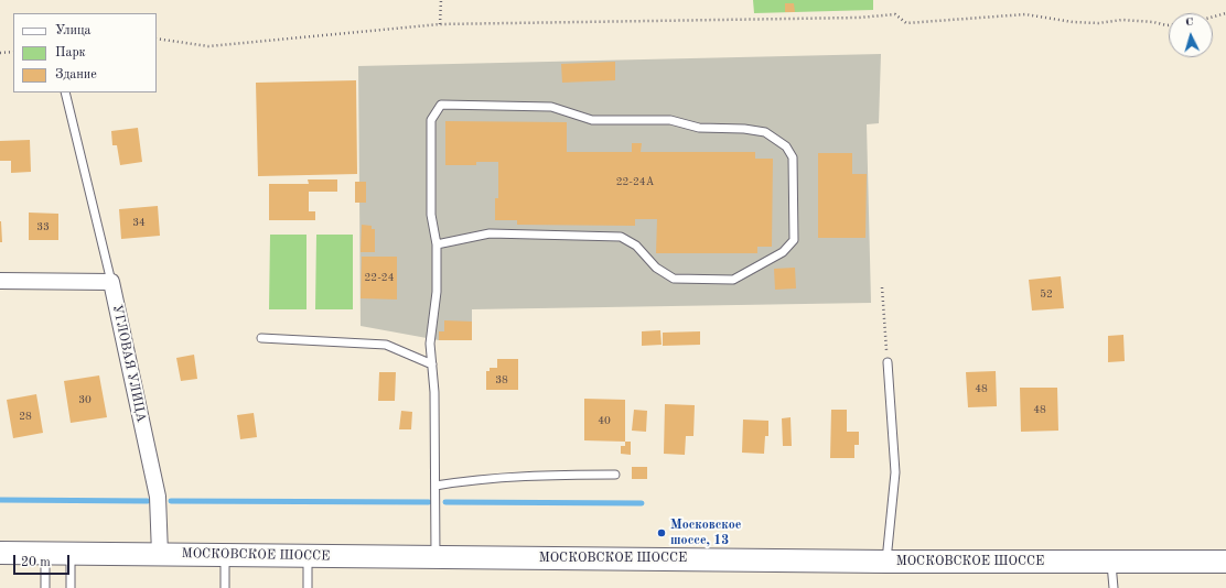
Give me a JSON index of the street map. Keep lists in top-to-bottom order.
{
  "streets": {
    "main road": ["МОСКОВСКОЕ ШОССЕ"],
    "street": ["УГЛОВАЯ УЛИЦА"]
  },
  "crossings": [
    ["УГЛОВАЯ УЛИЦА", "МОСКОВСКОЕ ШОССЕ"]
  ],
  "places": ["Московское шоссе, 13"],
  "house_numbers": [
    "22-24А",
    "34",
    "33",
    "22-24",
    "52",
    "38",
    "48",
    "30",
    "48",
    "28",
    "40"
  ],
  "legend": ["Улица", "Парк", "Здание"],
  "scale_bar": "20 m",
  "north": "top"
}
